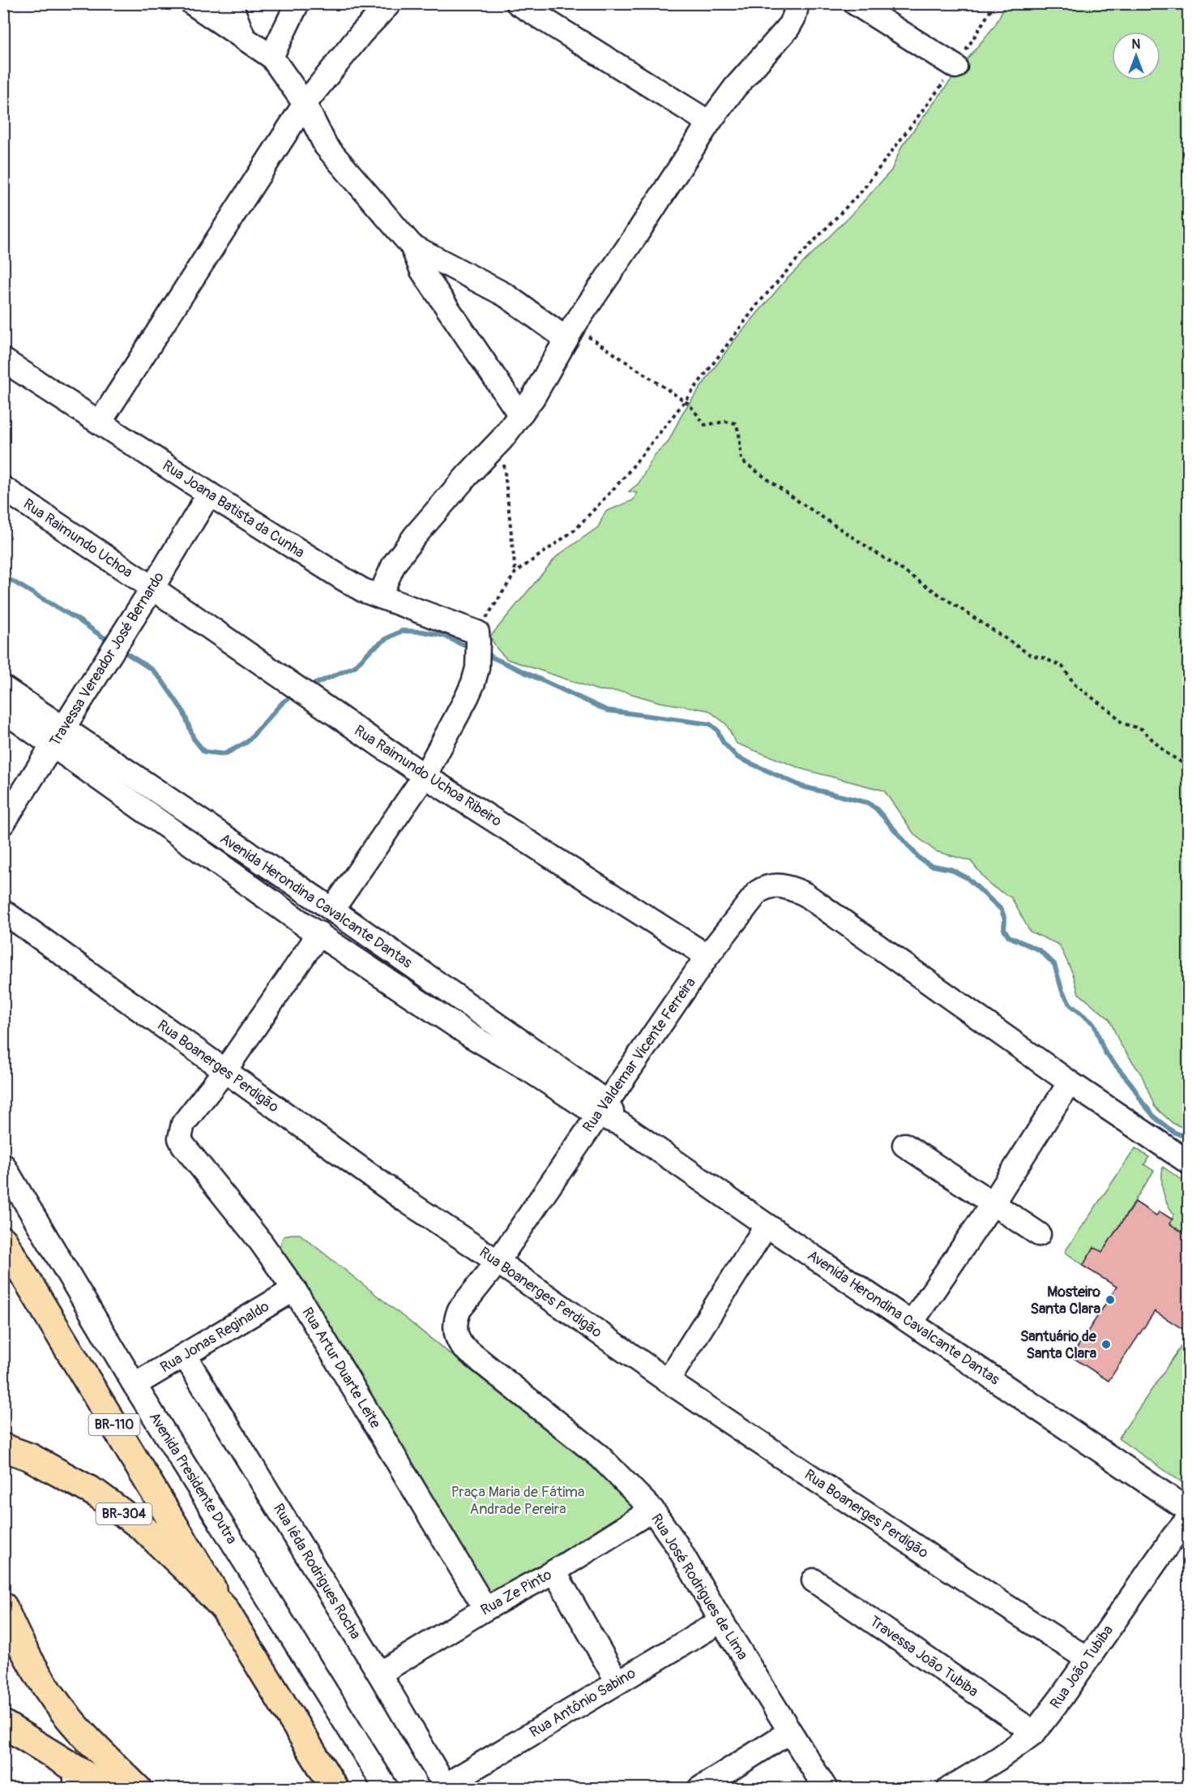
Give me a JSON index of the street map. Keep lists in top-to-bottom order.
{
  "streets": {
    "main road": ["BR-110", "BR-304"],
    "street": [
      "Rua Joana Batista da Cunha",
      "Rua Raimundo Uchoa",
      "Travessa Vereador José Bernardo",
      "Rua Raimundo Uchoa Ribeiro",
      "Avenida Herondina Cavalcante Dantas",
      "Rua Valdemar Vicente Ferreira",
      "Rua Boanerges Perdigão",
      "Rua Jonas Reginaldo",
      "Rua Artur Duarte Leite",
      "Avenida Presidente Dutra",
      "Rua Iêda Rodrigues Rocha",
      "Rua José Rodrigues de Lima",
      "Rua Ze Pinto",
      "Travessa João Tubiba",
      "Rua João Tubiba",
      "Rua Antônio Sabino"
    ]
  },
  "crossings": [
    ["Rua Joana Batista da Cunha", "Travessa Vereador José Bernardo"],
    ["Rua Raimundo Uchoa", "Travessa Vereador José Bernardo"],
    ["Rua Raimundo Uchoa", "Rua Raimundo Uchoa Ribeiro"],
    ["Travessa Vereador José Bernardo", "Rua Raimundo Uchoa Ribeiro"],
    ["Travessa Vereador José Bernardo", "Avenida Herondina Cavalcante Dantas"],
    ["Rua Raimundo Uchoa Ribeiro", "Rua Valdemar Vicente Ferreira"],
    ["Avenida Herondina Cavalcante Dantas", "Rua Valdemar Vicente Ferreira"],
    ["Rua Valdemar Vicente Ferreira", "Rua Boanerges Perdigão"],
    ["Rua Valdemar Vicente Ferreira", "Rua José Rodrigues de Lima"],
    ["Rua Boanerges Perdigão", "Rua Artur Duarte Leite"],
    ["Rua Boanerges Perdigão", "Rua José Rodrigues de Lima"],
    ["Rua Boanerges Perdigão", "Rua João Tubiba"],
    ["Rua Jonas Reginaldo", "Rua Artur Duarte Leite"],
    ["Rua Jonas Reginaldo", "Avenida Presidente Dutra"],
    ["Rua Jonas Reginaldo", "Rua Iêda Rodrigues Rocha"],
    ["Rua Artur Duarte Leite", "Rua Ze Pinto"],
    ["BR-110", "BR-304"],
    ["Rua Iêda Rodrigues Rocha", "Rua Ze Pinto"],
    ["Rua Iêda Rodrigues Rocha", "Rua Antônio Sabino"],
    ["Rua José Rodrigues de Lima", "Rua Ze Pinto"],
    ["Rua José Rodrigues de Lima", "Rua Antônio Sabino"],
    ["Travessa João Tubiba", "Rua João Tubiba"]
  ],
  "parks": ["Praça Maria de Fátima Andrade Pereira"],
  "places": ["Mosteiro Santa Clara", "Santuário de Santa Clara"],
  "north": "top"
}
